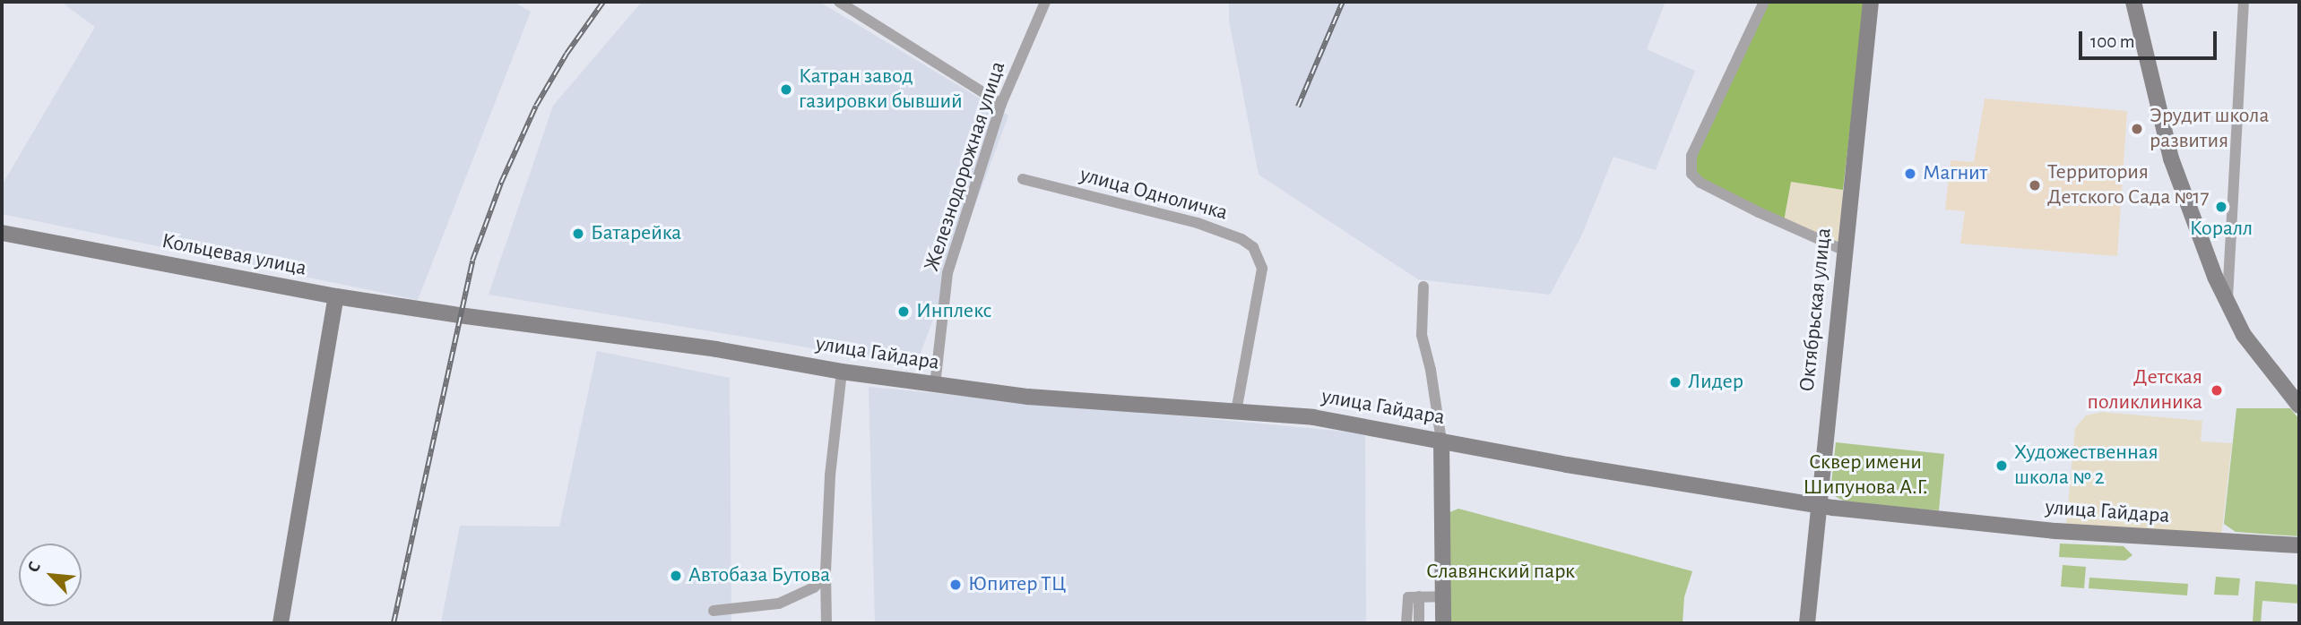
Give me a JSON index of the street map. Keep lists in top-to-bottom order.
{
  "streets": {
    "main road": ["Кольцевая улица", "Октябрьская улица", "улица Гайдара"],
    "street": ["Железнодорожная улица", "улица Одноличка"]
  },
  "crossings": [
    ["Железнодорожная улица", "улица Гайдара"],
    ["улица Одноличка", "улица Гайдара"],
    ["Кольцевая улица", "улица Гайдара"],
    ["Октябрьская улица", "улица Гайдара"]
  ],
  "parks": ["Сквер имени Шипунова А.Г.", "Славянский парк"],
  "places": [
    "Катран завод газировки бывший",
    "Эрудит школа развития",
    "Магнит",
    "Территория Детского Сада №17",
    "Коралл",
    "Батарейка",
    "Инплекс",
    "Лидер",
    "Детская поликлиника",
    "Художественная школа № 2",
    "Автобаза Бутова",
    "Юпитер ТЦ"
  ],
  "scale_bar": "100 m",
  "north": "top left"
}
